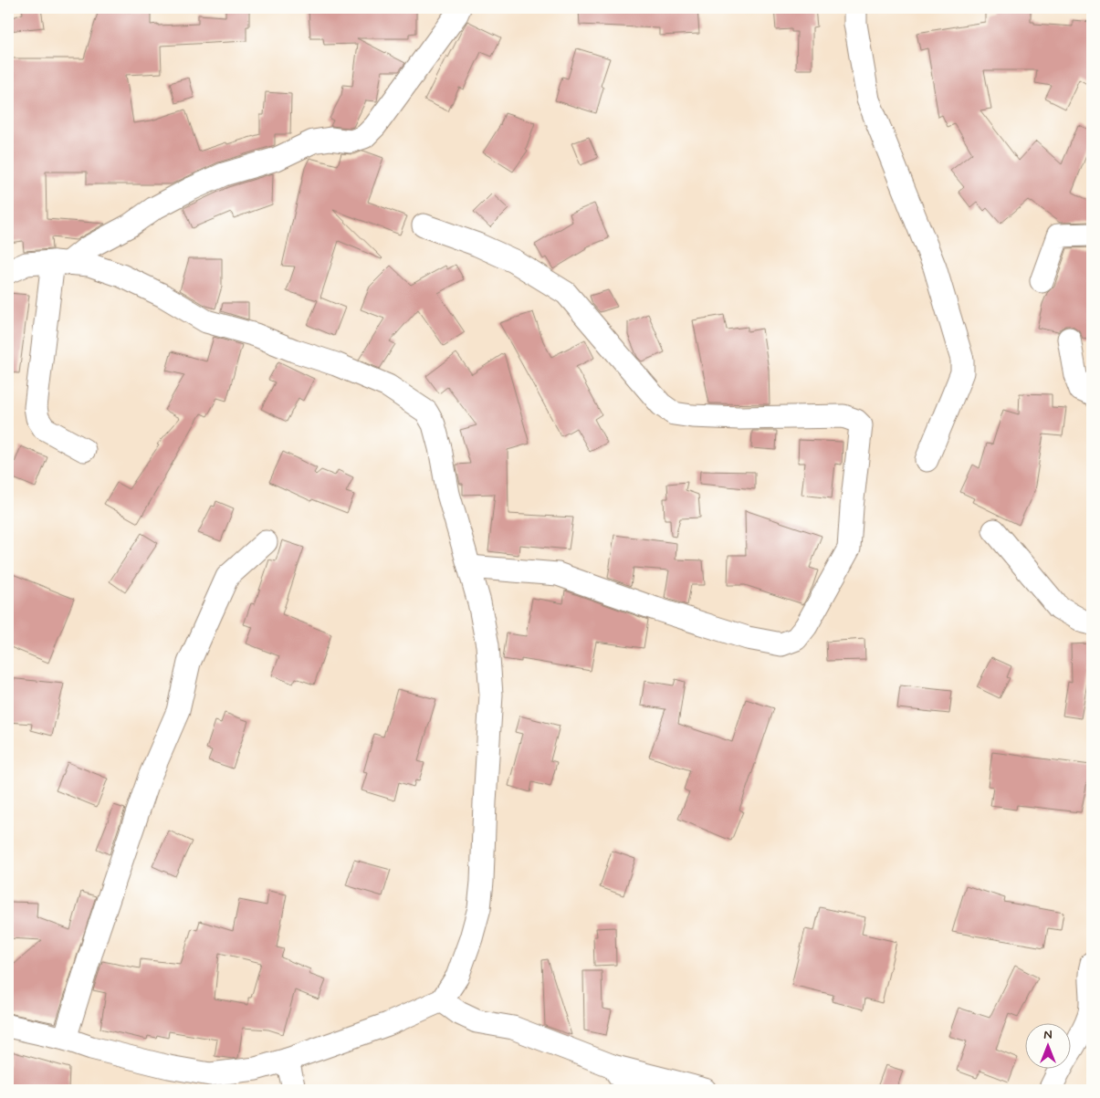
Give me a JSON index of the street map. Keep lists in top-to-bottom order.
{
  "north": "top"
}
